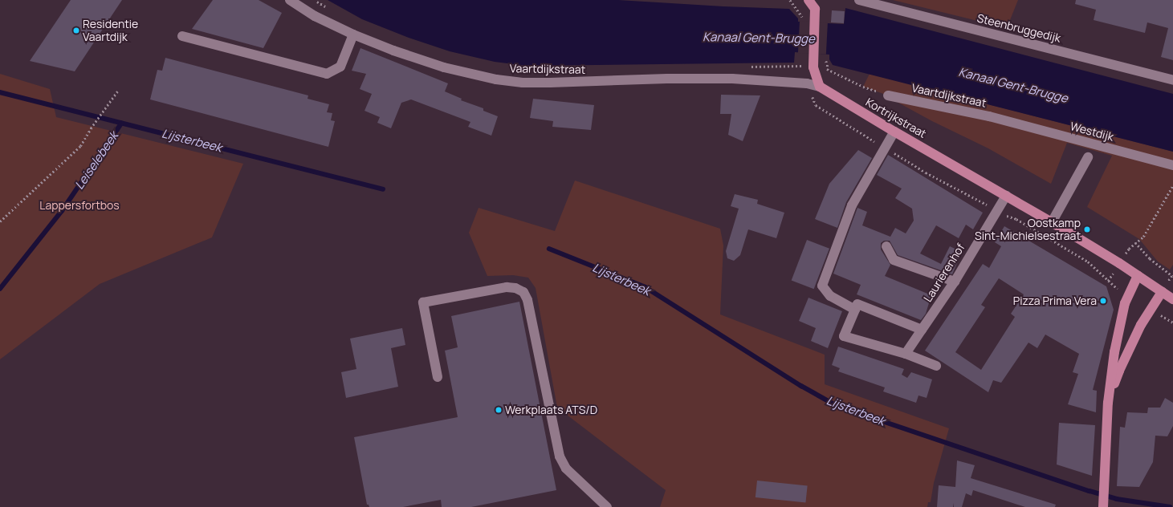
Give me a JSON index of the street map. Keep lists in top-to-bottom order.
{
  "streets": {
    "main road": ["Kortrijkstraat"],
    "street": [
      "Steenbruggedijk",
      "Vaartdijkstraat",
      "Westdijk",
      "Laurierenhof"
    ]
  },
  "crossings": [
    ["Vaartdijkstraat", "Kortrijkstraat"],
    ["Vaartdijkstraat", "Westdijk"],
    ["Kortrijkstraat", "Laurierenhof"]
  ],
  "water": ["Kanaal Gent-Brugge", "Lijsterbeek", "Leiselebeek"],
  "parks": ["Lappersfortbos"],
  "places": [
    "Residentie Vaartdijk",
    "Oostkamp Sint-Michielsestraat",
    "Pizza Prima Vera",
    "Werkplaats ATS/D"
  ]
}
